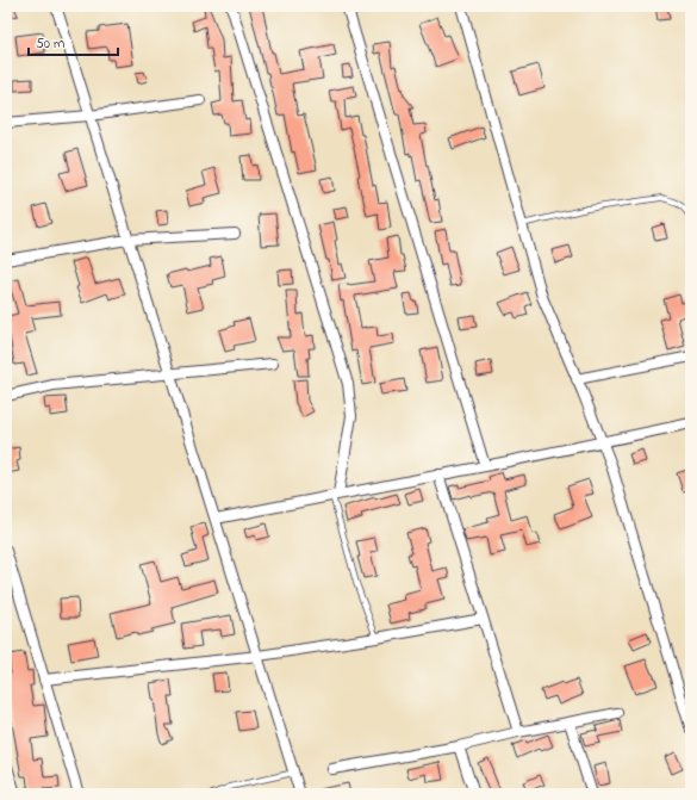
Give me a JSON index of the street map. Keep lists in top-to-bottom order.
{
  "scale_bar": "50 m"
}
